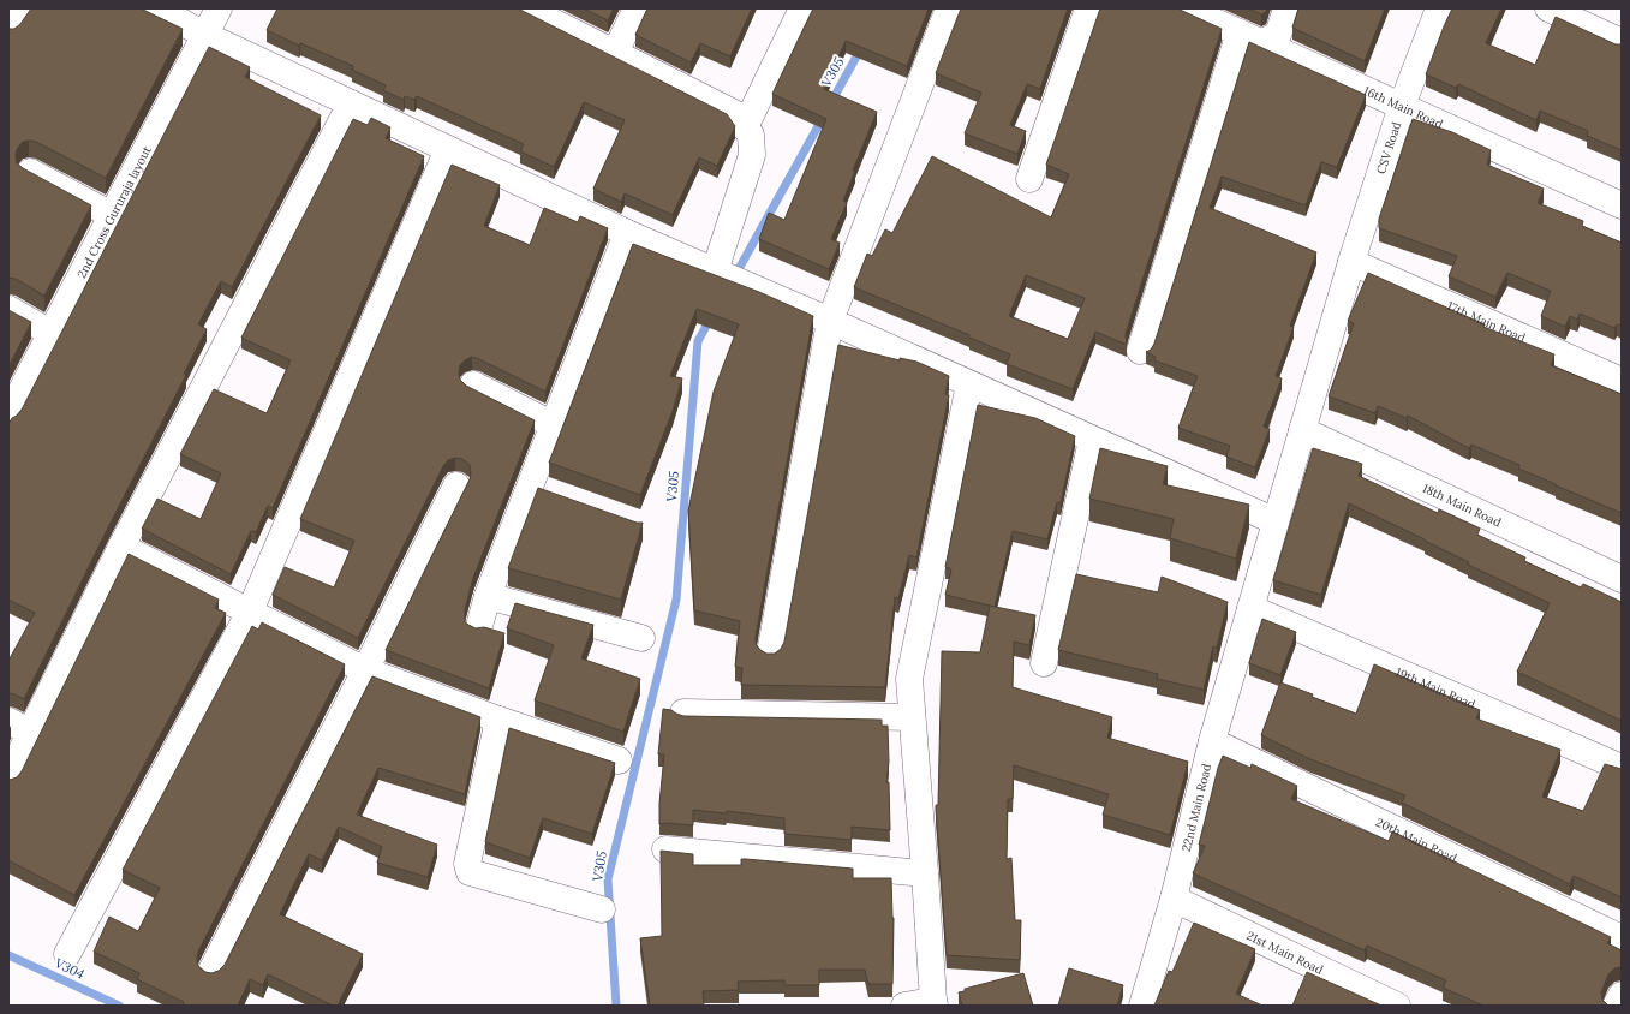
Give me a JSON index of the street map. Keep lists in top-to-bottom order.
{
  "streets": {
    "street": [
      "16th Main Road",
      "CSV Road",
      "2nd Cross Gururaja layout",
      "17th Main Road",
      "18th Main Road",
      "19th Main Road",
      "22nd Main Road",
      "20th Main Road",
      "21st Main Road"
    ]
  },
  "crossings": [
    ["16th Main Road", "CSV Road"],
    ["CSV Road", "17th Main Road"],
    ["CSV Road", "18th Main Road"],
    ["CSV Road", "22nd Main Road"],
    ["18th Main Road", "22nd Main Road"],
    ["19th Main Road", "22nd Main Road"],
    ["22nd Main Road", "20th Main Road"],
    ["22nd Main Road", "21st Main Road"]
  ],
  "water": ["V305", "V304"]
}
